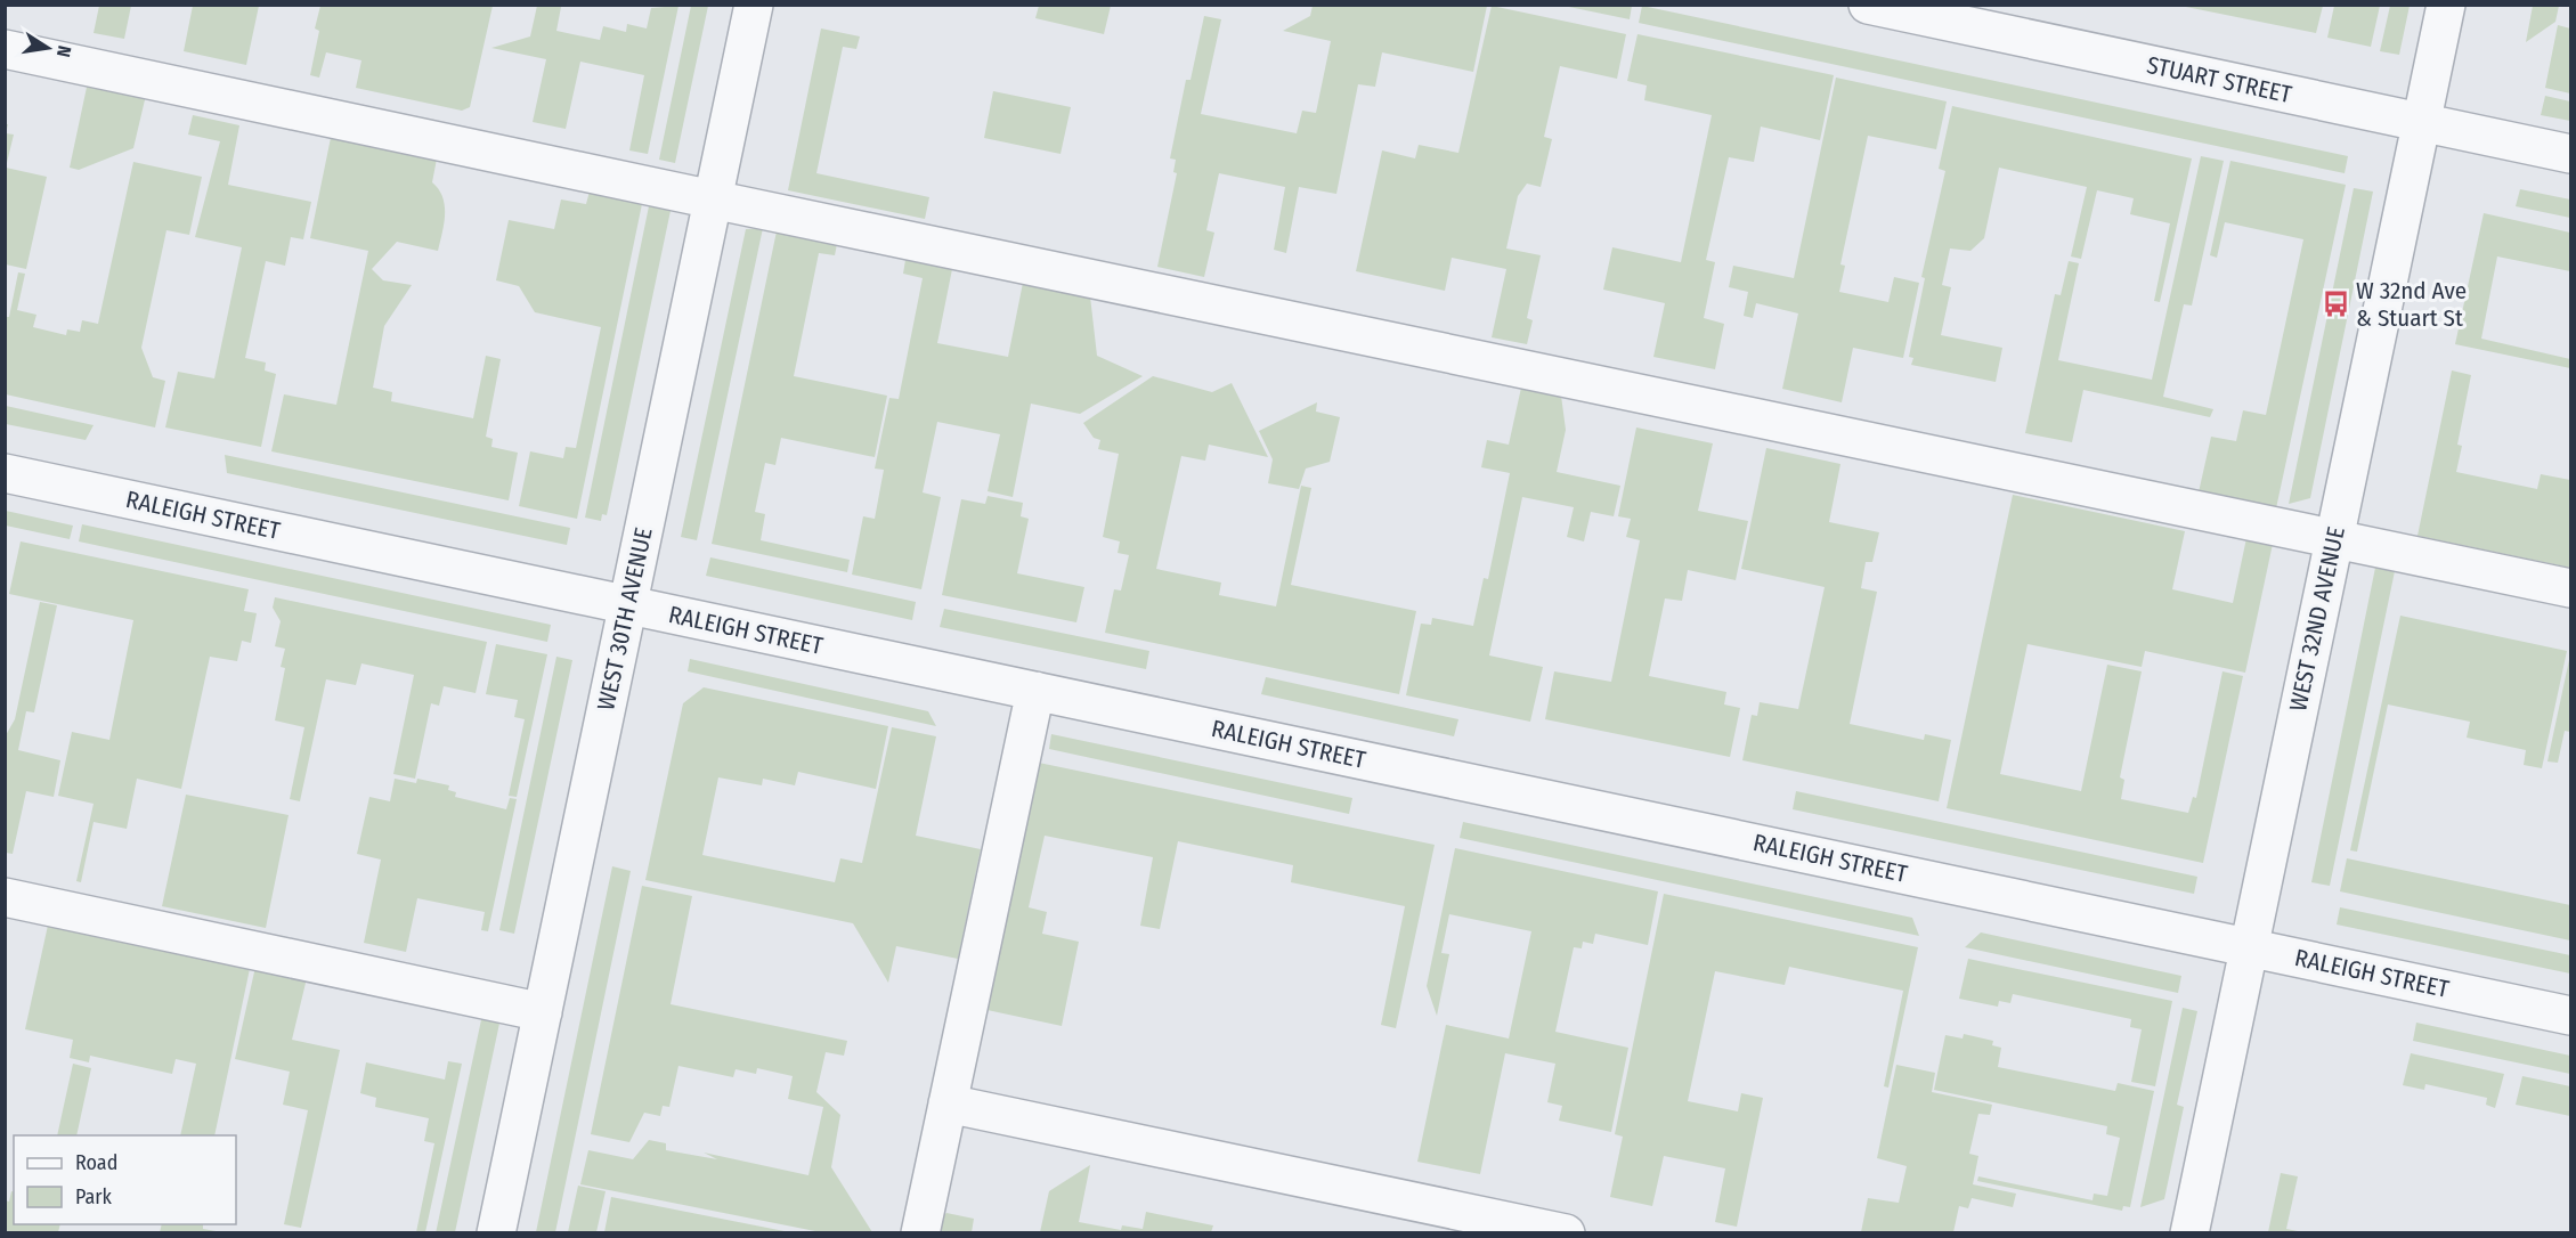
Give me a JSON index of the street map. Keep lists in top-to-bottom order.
{
  "streets": {
    "street": [
      "STUART STREET",
      "RALEIGH STREET",
      "WEST 30TH AVENUE",
      "WEST 32ND AVENUE"
    ]
  },
  "crossings": [
    ["STUART STREET", "WEST 32ND AVENUE"],
    ["RALEIGH STREET", "WEST 30TH AVENUE"],
    ["RALEIGH STREET", "WEST 32ND AVENUE"]
  ],
  "places": {
    "bus stop": ["W 32nd Ave & Stuart St"]
  },
  "legend": ["Road", "Park"],
  "north": "right"
}
